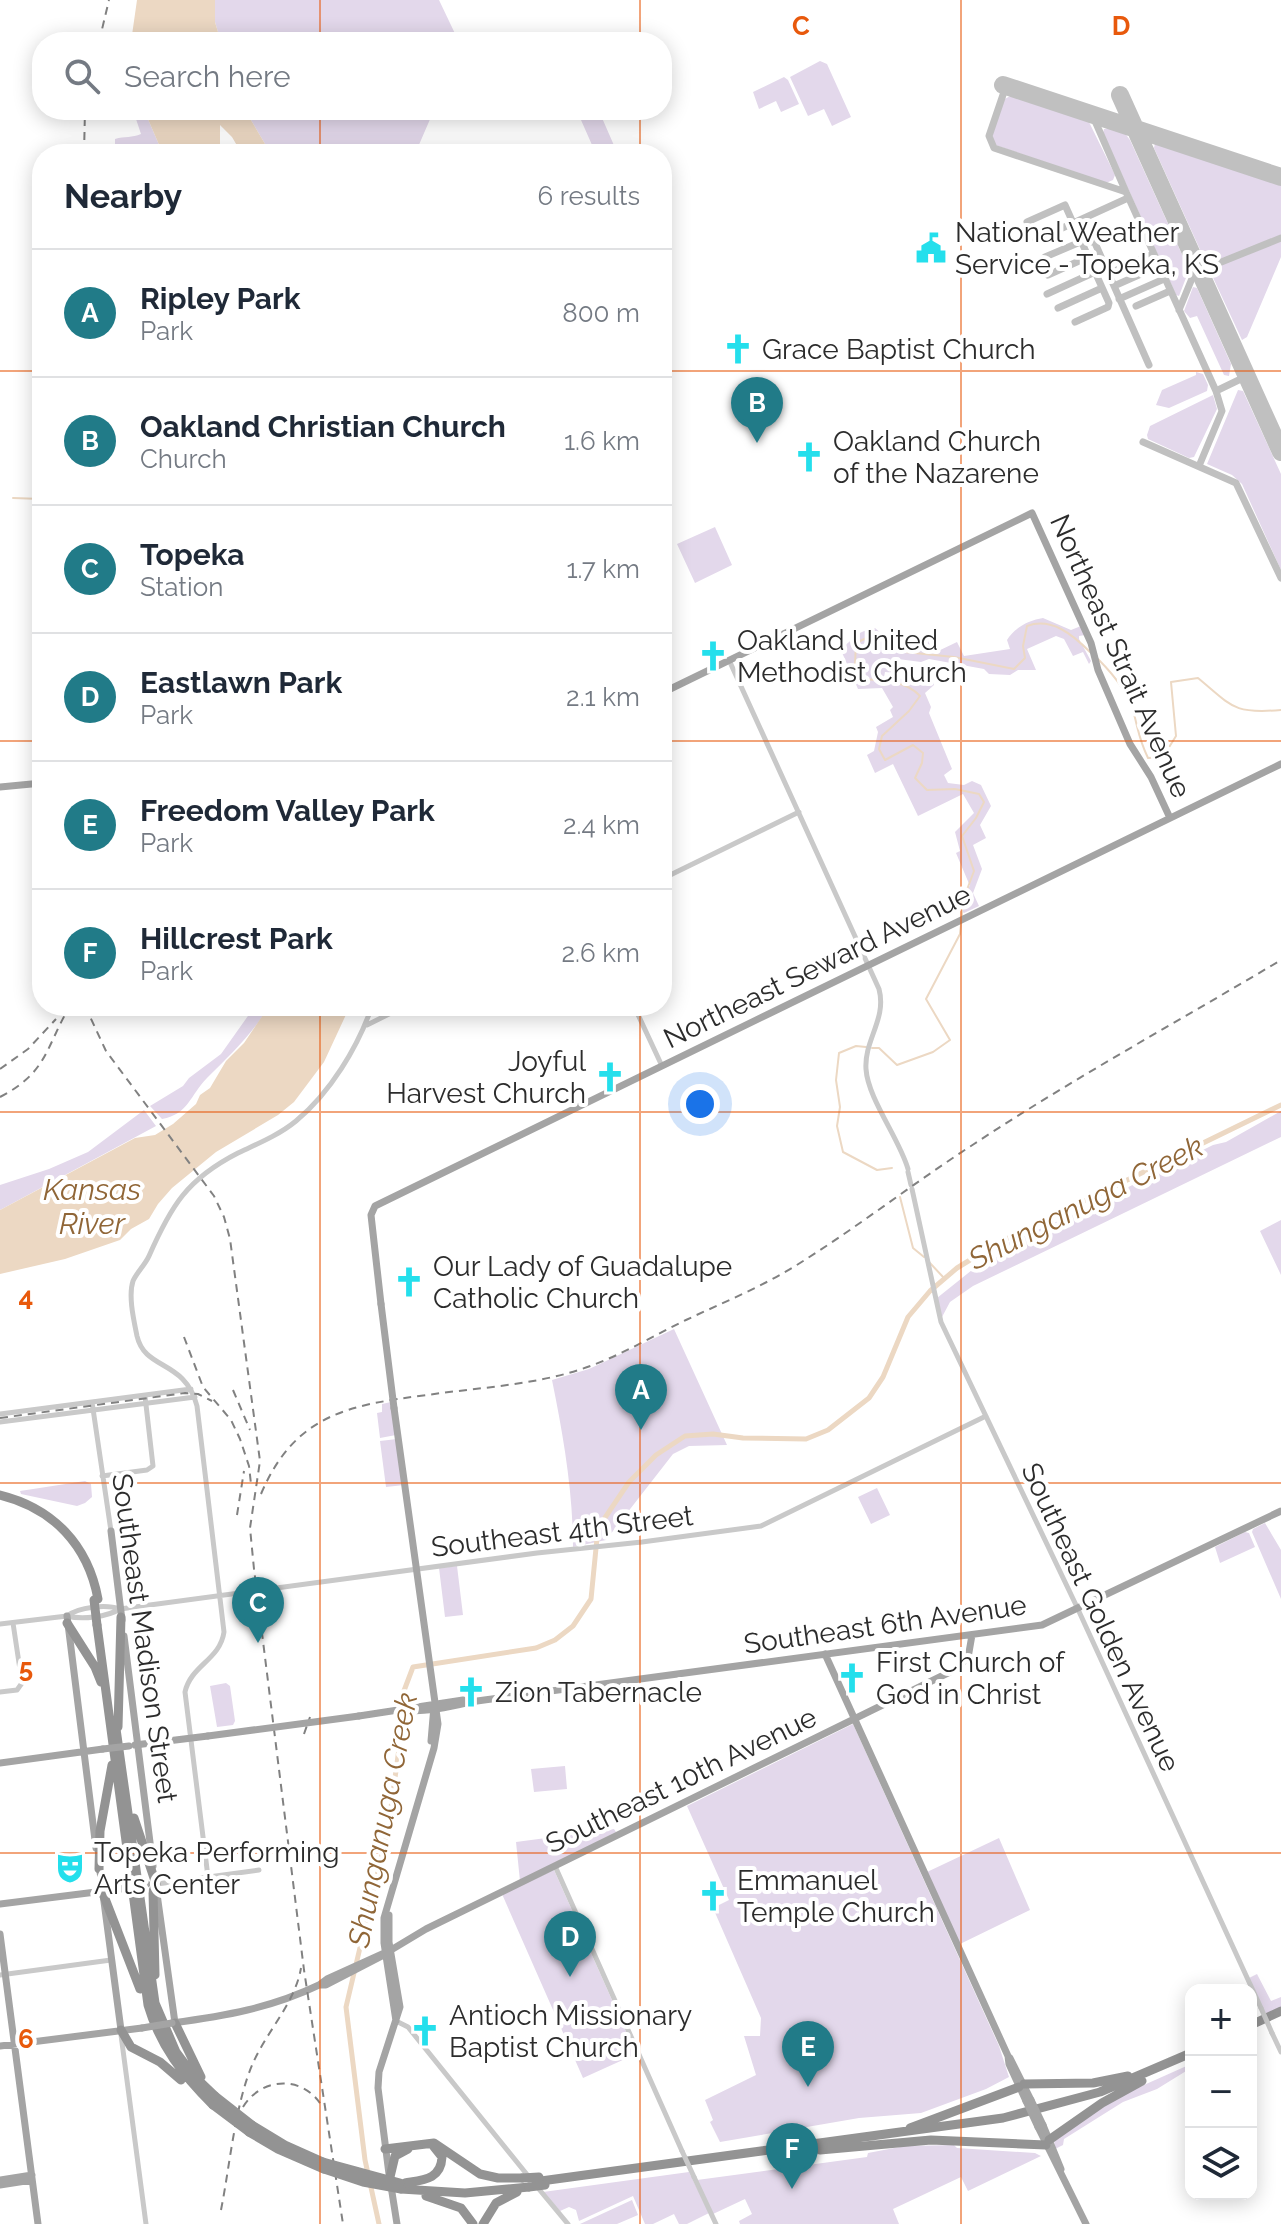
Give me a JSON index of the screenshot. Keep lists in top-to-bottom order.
{
  "streets": {
    "main road": [
      "Northeast Strait Avenue",
      "Northeast Seward Avenue",
      "Southeast 6th Avenue",
      "Southeast Madison Street",
      "Southeast 10th Avenue"
    ],
    "street": ["Southeast 4th Street", "Southeast Golden Avenue"]
  },
  "crossings": [
    ["Northeast Strait Avenue", "Northeast Seward Avenue"],
    ["Northeast Seward Avenue", "Southeast 4th Street"],
    ["Northeast Seward Avenue", "Southeast Golden Avenue"],
    ["Southeast 4th Street", "Southeast Golden Avenue"],
    ["Southeast 4th Street", "Southeast Madison Street"],
    ["Southeast Golden Avenue", "Southeast 6th Avenue"],
    ["Southeast 6th Avenue", "Southeast Madison Street"],
    ["Southeast 6th Avenue", "Southeast 10th Avenue"],
    ["Southeast Madison Street", "Southeast 10th Avenue"]
  ],
  "water": ["Kansas River", "Shunganuga Creek"],
  "places": {
    "public building": ["National Weather Service - Topeka, KS"],
    "church": [
      "Grace Baptist Church",
      "Oakland Church of the Nazarene",
      "Oakland United Methodist Church",
      "Joyful Harvest Church",
      "Our Lady of Guadalupe Catholic Church",
      "First Church of God in Christ",
      "Zion Tabernacle",
      "Emmanuel Temple Church",
      "Antioch Missionary Baptist Church"
    ],
    "theatre": ["Topeka Performing Arts Center"]
  },
  "page": {
    "search": "Search here",
    "heading": ["Nearby", "6 results"],
    "list": [
      {
        "mark": "A",
        "name": "Ripley Park",
        "note": "Park",
        "value": "800 m"
      },
      {
        "mark": "B",
        "name": "Oakland Christian Church",
        "note": "Church",
        "value": "1.6 km"
      },
      {
        "mark": "C",
        "name": "Topeka",
        "note": "Station",
        "value": "1.7 km"
      },
      {
        "mark": "D",
        "name": "Eastlawn Park",
        "note": "Park",
        "value": "2.1 km"
      },
      {
        "mark": "E",
        "name": "Freedom Valley Park",
        "note": "Park",
        "value": "2.4 km"
      },
      {
        "mark": "F",
        "name": "Hillcrest Park",
        "note": "Park",
        "value": "2.6 km"
      }
    ],
    "pins": [
      "B",
      "A",
      "C",
      "D",
      "E",
      "F"
    ],
    "map_buttons": ["+", "−"]
  },
  "grid": {
    "columns": ["C", "D"],
    "rows": ["4", "5", "6"]
  }
}
